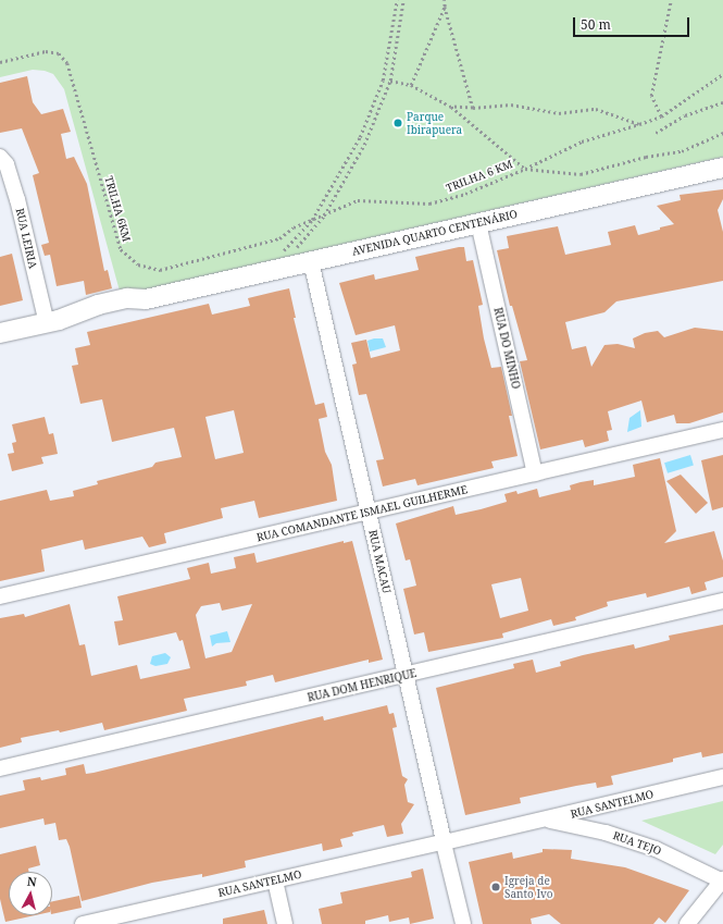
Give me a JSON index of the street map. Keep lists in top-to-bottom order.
{
  "streets": {
    "street": [
      "AVENIDA QUARTO CENTENÁRIO",
      "RUA LEIRIA",
      "RUA DO MINHO",
      "RUA COMANDANTE ISMAEL GUILHERME",
      "RUA MACAU",
      "RUA DOM HENRIQUE",
      "RUA SANTELMO",
      "RUA TEJO"
    ],
    "path": ["TRILHA 6 KM", "TRILHA 6KM"]
  },
  "crossings": [
    ["TRILHA 6 KM", "TRILHA 6KM"],
    ["AVENIDA QUARTO CENTENÁRIO", "RUA LEIRIA"],
    ["AVENIDA QUARTO CENTENÁRIO", "RUA DO MINHO"],
    ["AVENIDA QUARTO CENTENÁRIO", "RUA MACAU"],
    ["RUA DO MINHO", "RUA COMANDANTE ISMAEL GUILHERME"],
    ["RUA COMANDANTE ISMAEL GUILHERME", "RUA MACAU"],
    ["RUA MACAU", "RUA DOM HENRIQUE"],
    ["RUA MACAU", "RUA SANTELMO"],
    ["RUA SANTELMO", "RUA TEJO"]
  ],
  "places": ["Parque Ibirapuera", "Igreja de Santo Ivo"],
  "scale_bar": "50 m",
  "north": "top"
}
